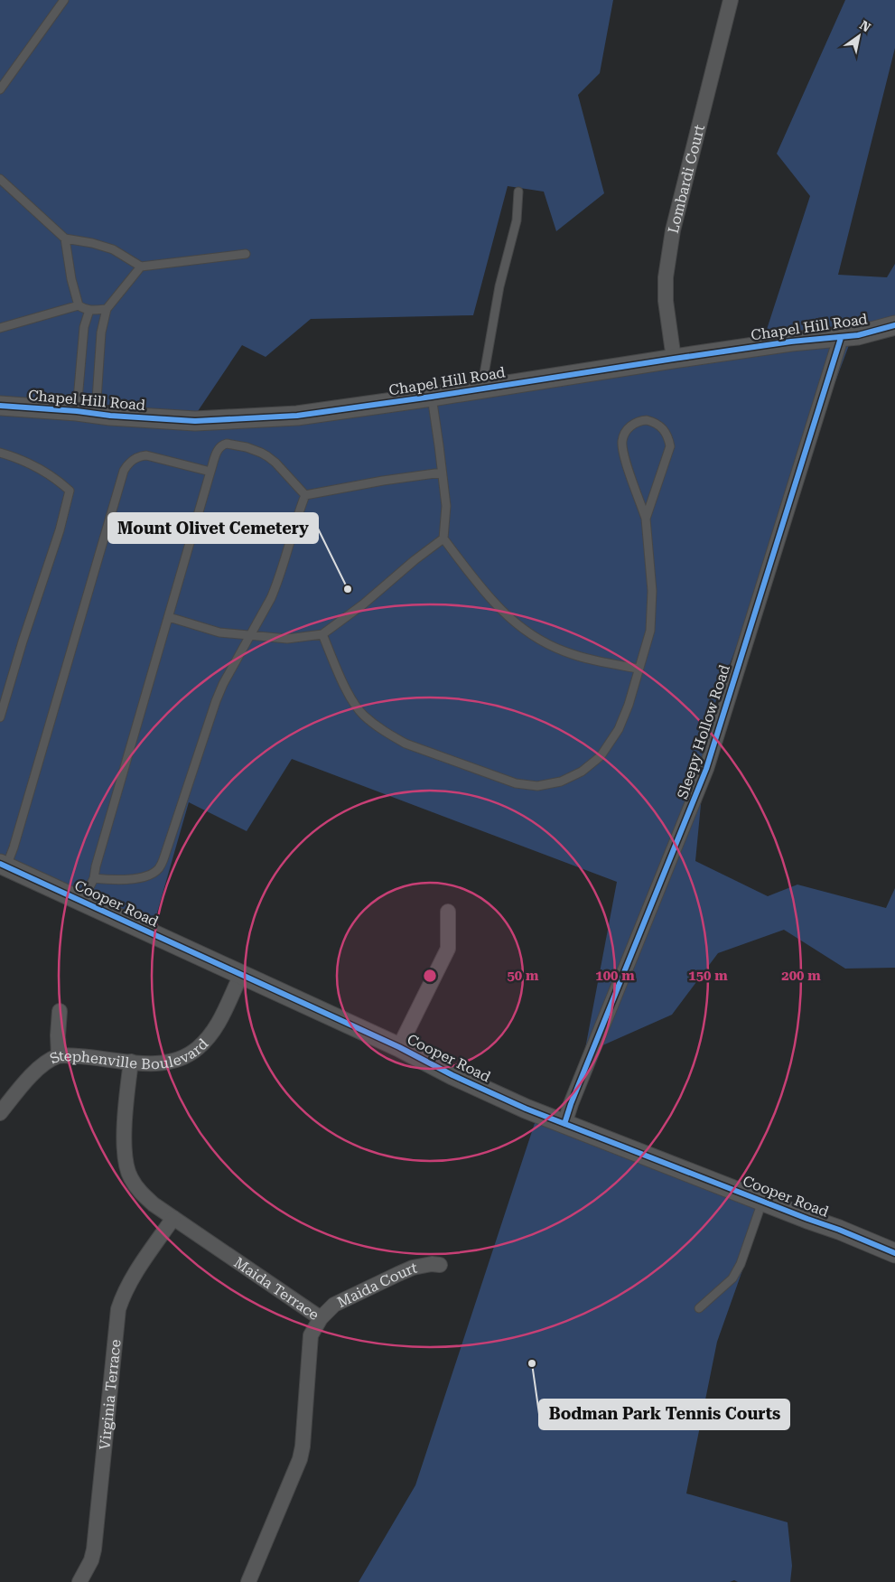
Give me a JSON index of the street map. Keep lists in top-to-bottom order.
{
  "streets": {
    "street": [
      "Lombardi Court",
      "Chapel Hill Road",
      "Sleepy Hollow Road",
      "Cooper Road",
      "Stephenville Boulevard",
      "Maida Court",
      "Maida Terrace",
      "Virginia Terrace"
    ]
  },
  "crossings": [
    ["Lombardi Court", "Chapel Hill Road"],
    ["Chapel Hill Road", "Sleepy Hollow Road"],
    ["Sleepy Hollow Road", "Cooper Road"],
    ["Cooper Road", "Stephenville Boulevard"],
    ["Stephenville Boulevard", "Maida Terrace"],
    ["Maida Court", "Maida Terrace"],
    ["Maida Terrace", "Virginia Terrace"]
  ],
  "places": ["Mount Olivet Cemetery", "Bodman Park Tennis Courts"],
  "north": "top right",
  "rings": [
    "50 m",
    "100 m",
    "150 m",
    "200 m"
  ]
}
